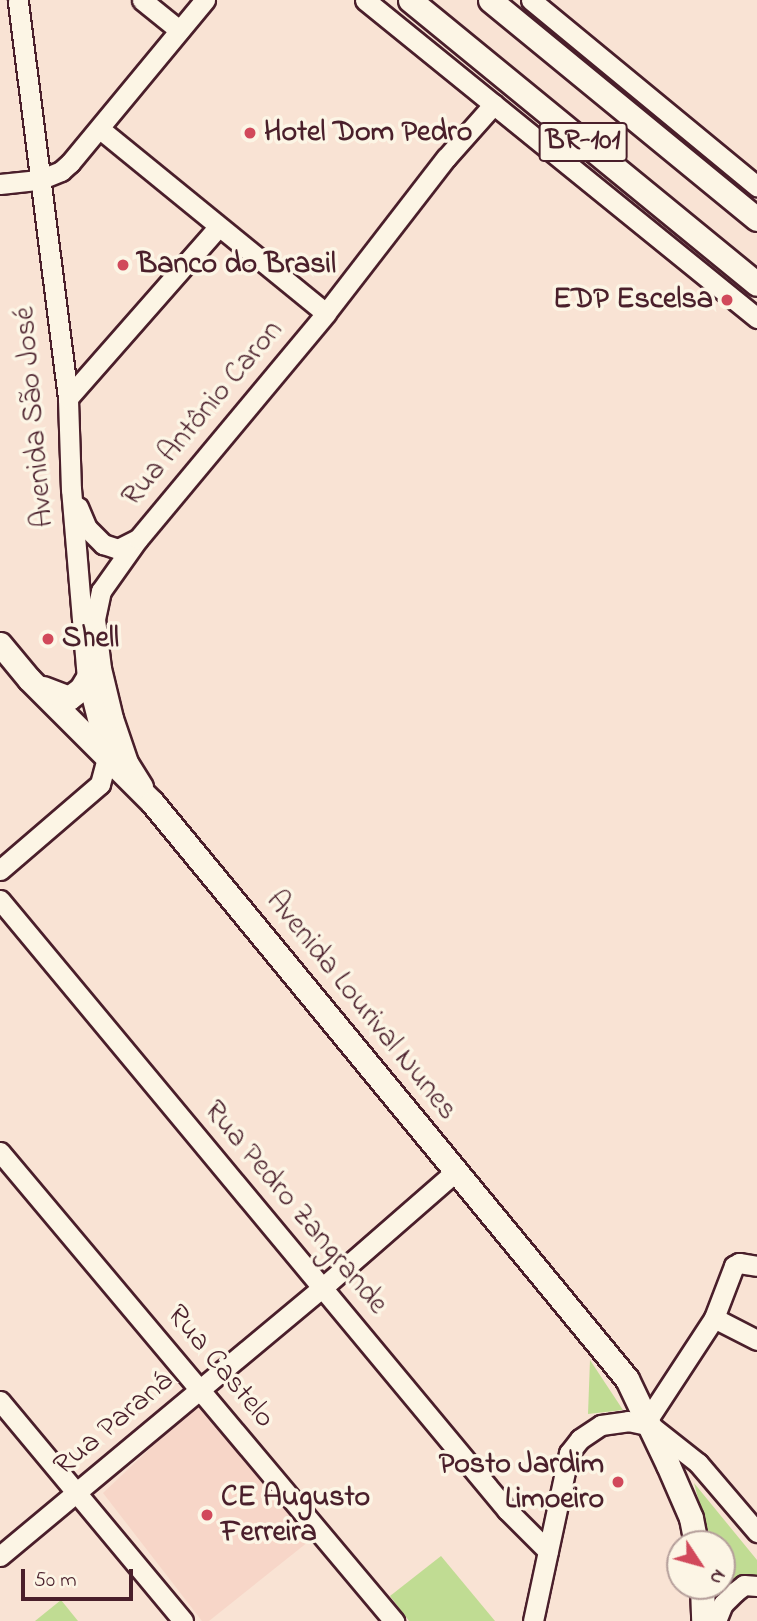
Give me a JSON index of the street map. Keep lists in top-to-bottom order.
{
  "streets": {
    "main road": ["BR-101", "Avenida Lourival Nunes"],
    "street": [
      "Rua Antônio Caron",
      "Avenida São José",
      "Rua Pedro Zangrande",
      "Rua Castelo",
      "Rua Paraná"
    ]
  },
  "crossings": [
    ["Rua Antônio Caron", "Avenida Lourival Nunes"],
    ["Avenida São José", "Avenida Lourival Nunes"],
    ["Avenida Lourival Nunes", "Rua Paraná"],
    ["Rua Pedro Zangrande", "Rua Paraná"],
    ["Rua Castelo", "Rua Paraná"]
  ],
  "places": [
    "Hotel Dom Pedro",
    "Banco do Brasil",
    "EDP Escelsa",
    "Shell",
    "Posto Jardim Limoeiro",
    "CE Augusto Ferreira"
  ],
  "scale_bar": "50 m",
  "north": "bottom right"
}
